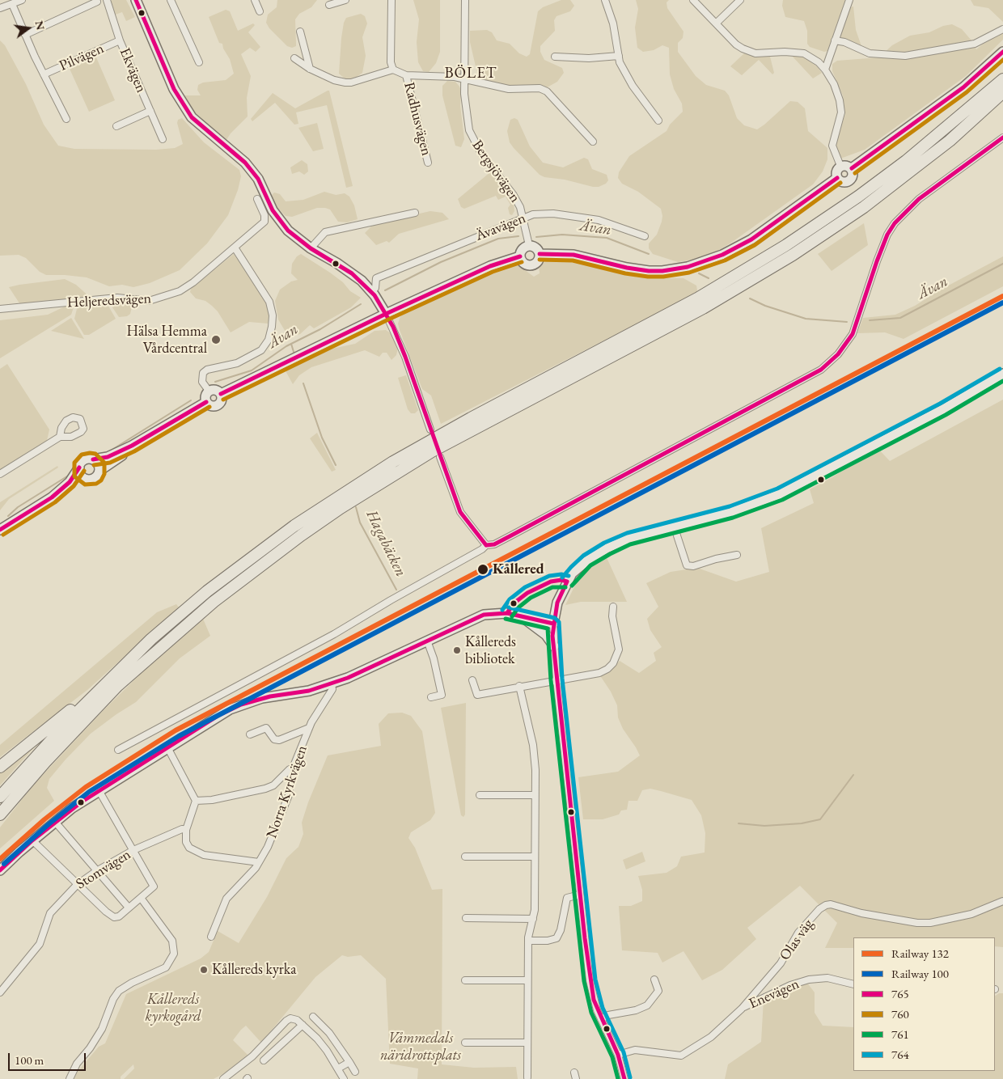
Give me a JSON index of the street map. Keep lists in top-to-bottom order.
{
  "streets": {
    "street": [
      "Pilvägen",
      "Ekvägen",
      "Radhusvägen",
      "Bergsjövägen",
      "Ävavägen",
      "Heljeredsvägen",
      "Norra Kyrkvägen",
      "Stomvägen",
      "Olas väg",
      "Enevägen"
    ]
  },
  "crossings": [
    ["Pilvägen", "Ekvägen"],
    ["Bergsjövägen", "Ävavägen"],
    ["Olas väg", "Enevägen"]
  ],
  "districts": ["BÖLET"],
  "water": ["Ävan", "Hagabäcken"],
  "parks": ["Kållereds kyrkogård", "Våmmedals näridrottsplats"],
  "places": [
    "Hälsa Hemma Vårdcentral",
    "Kållered",
    "Kållereds bibliotek",
    "Kållereds kyrka"
  ],
  "lines": [
    "transit line 765",
    "transit line 760",
    "rail line 132",
    "rail line 100",
    "transit line 764",
    "transit line 761"
  ],
  "legend": [
    "Railway 132",
    "Railway 100",
    "765",
    "760",
    "761",
    "764"
  ],
  "scale_bar": "100 m",
  "north": "right"
}
